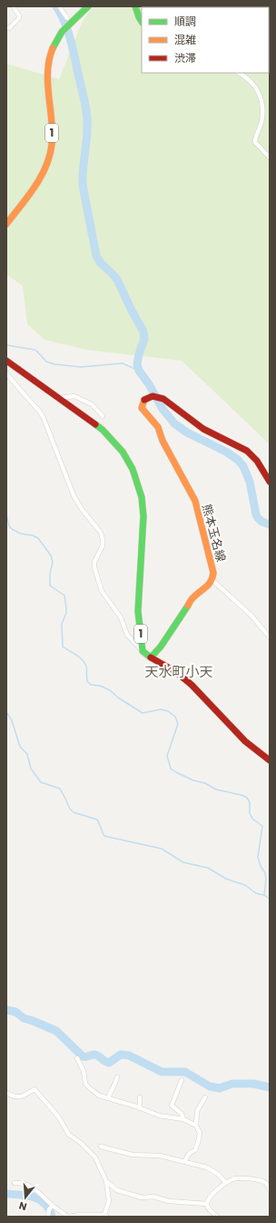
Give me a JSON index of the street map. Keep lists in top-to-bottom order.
{
  "streets": {
    "main road": ["1", "熊本玉名線"]
  },
  "crossings": [
    ["1", "熊本玉名線"]
  ],
  "districts": ["天水町小天"],
  "legend": ["順調", "混雑", "渋滞"],
  "north": "bottom"
}
